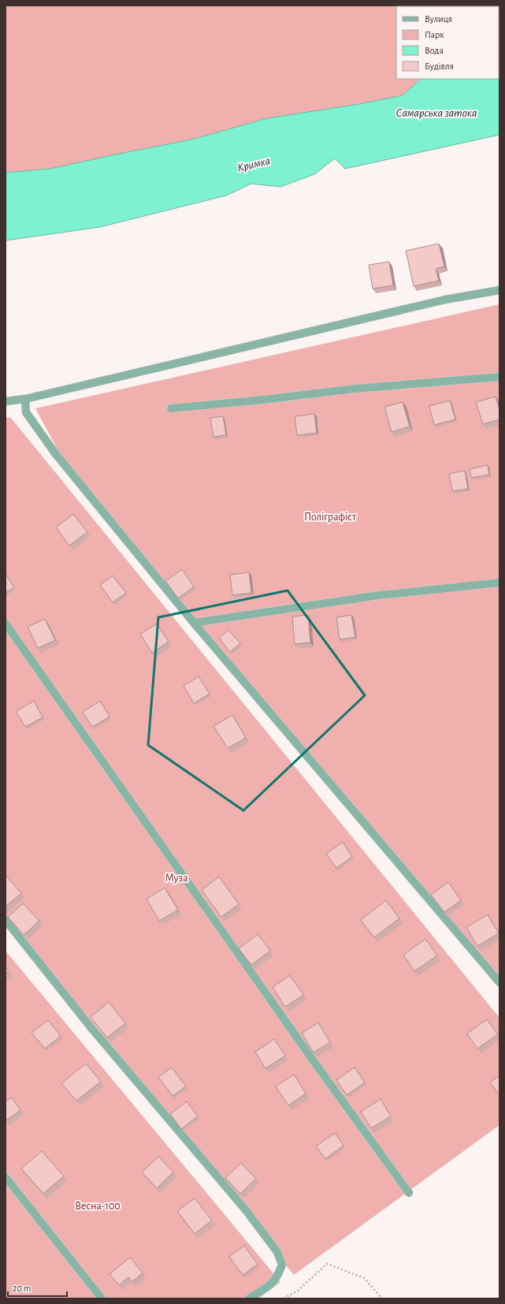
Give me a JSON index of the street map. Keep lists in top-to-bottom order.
{
  "water": ["Самарська затока", "Кримка"],
  "parks": ["Поліграфіст", "Муза", "Весна-100"],
  "legend": [
    "Вулиця",
    "Парк",
    "Вода",
    "Будівля"
  ],
  "scale_bar": "20 m"
}
